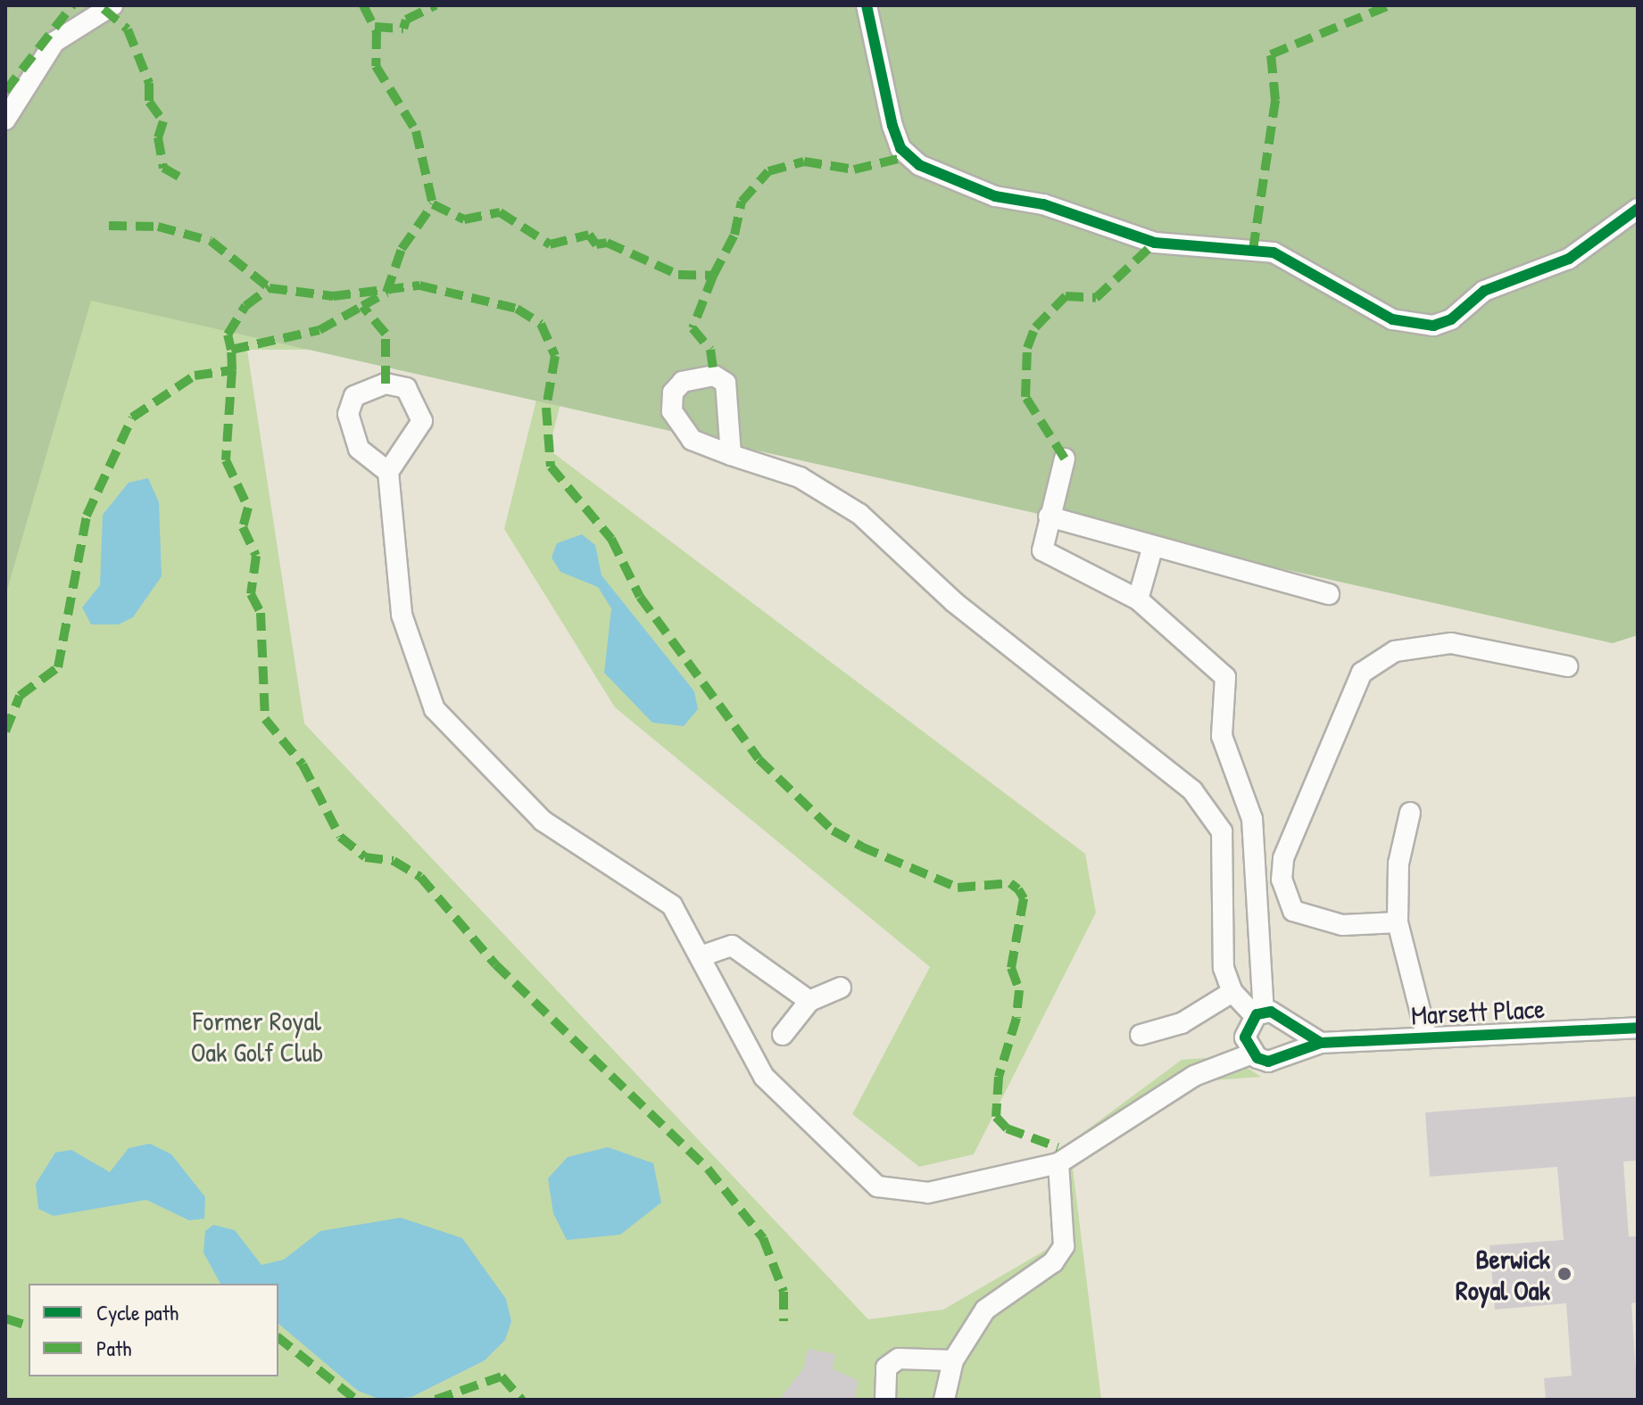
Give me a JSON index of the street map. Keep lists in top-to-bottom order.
{
  "streets": {
    "street": ["Marsett Place"]
  },
  "parks": ["Former Royal Oak Golf Club"],
  "places": ["Berwick Royal Oak"],
  "legend": ["Cycle path", "Path"]
}
